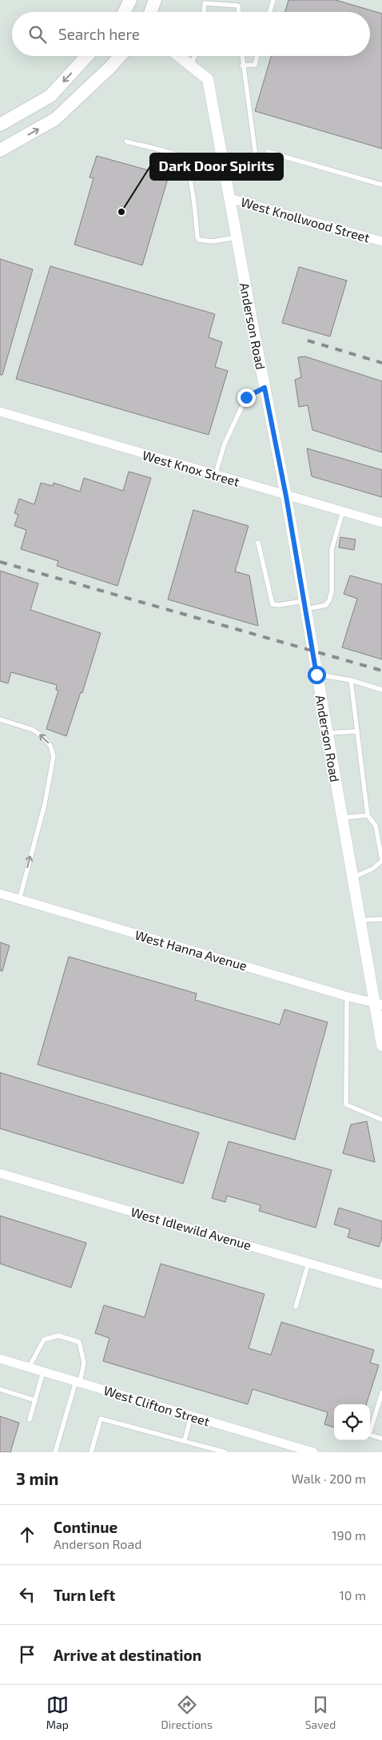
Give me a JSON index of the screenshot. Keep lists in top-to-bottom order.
{
  "streets": {
    "street": [
      "West Knollwood Street",
      "Anderson Road",
      "West Knox Street",
      "West Hanna Avenue",
      "West Idlewild Avenue",
      "West Clifton Street"
    ]
  },
  "crossings": [
    ["West Knollwood Street", "Anderson Road"],
    ["Anderson Road", "West Knox Street"],
    ["Anderson Road", "West Hanna Avenue"]
  ],
  "places": ["Dark Door Spirits"],
  "page": {
    "search": "Search here",
    "heading": ["3 min", "Walk · 200 m"],
    "list": [
      ["Continue", "Anderson Road", "190 m"],
      ["Turn left", "10 m"],
      "Arrive at destination"
    ],
    "nav": ["Map", "Directions", "Saved"]
  }
}
